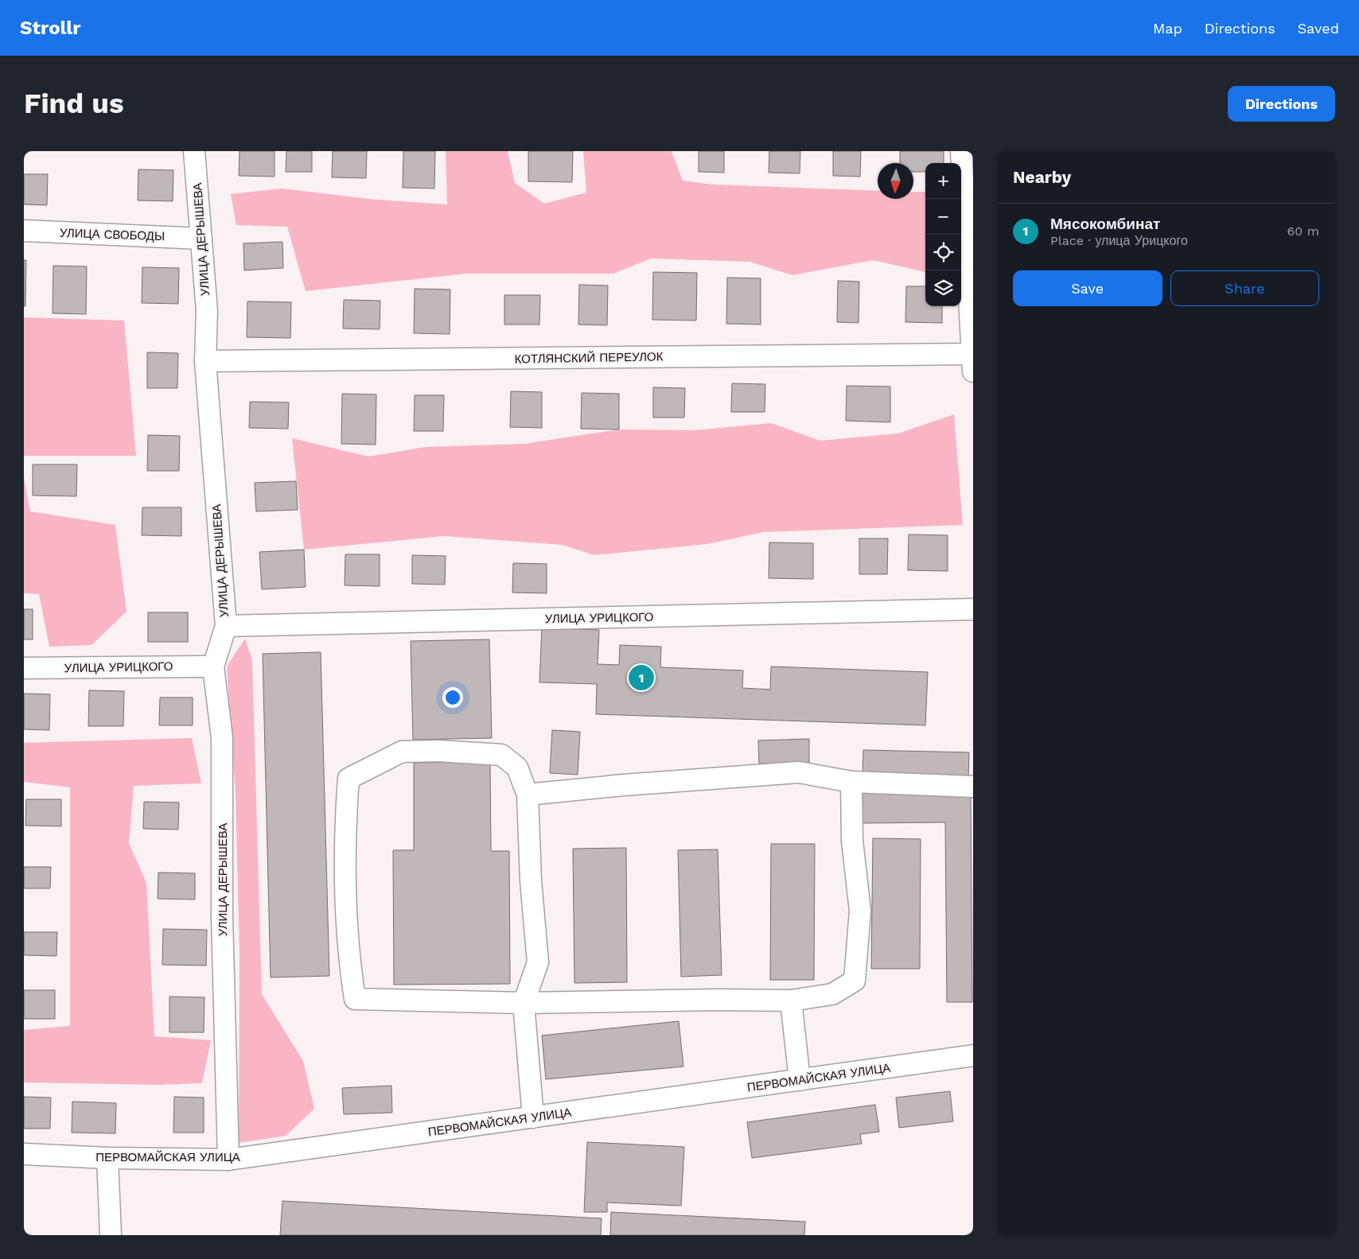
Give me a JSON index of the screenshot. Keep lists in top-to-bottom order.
{
  "streets": {
    "street": [
      "УЛИЦА СВОБОДЫ",
      "УЛИЦА ДЕРЫШЕВА",
      "КОТЛЯНСКИЙ ПЕРЕУЛОК",
      "УЛИЦА УРИЦКОГО",
      "ПЕРВОМАЙСКАЯ УЛИЦА"
    ]
  },
  "crossings": [
    ["УЛИЦА СВОБОДЫ", "УЛИЦА ДЕРЫШЕВА"],
    ["УЛИЦА ДЕРЫШЕВА", "КОТЛЯНСКИЙ ПЕРЕУЛОК"],
    ["УЛИЦА ДЕРЫШЕВА", "УЛИЦА УРИЦКОГО"],
    ["УЛИЦА ДЕРЫШЕВА", "ПЕРВОМАЙСКАЯ УЛИЦА"]
  ],
  "north": "bottom",
  "page": {
    "header": "Strollr",
    "nav": ["Map", "Directions", "Saved"],
    "buttons": [
      "Directions",
      ["Save", "Share"]
    ],
    "title": "Find us",
    "heading": "Nearby",
    "map_buttons": ["+", "−"],
    "list": [
      {
        "mark": "1",
        "name": "Мясокомбинат",
        "note": "Place · улица Урицкого",
        "value": "60 m"
      }
    ],
    "pins": "1"
  }
}
